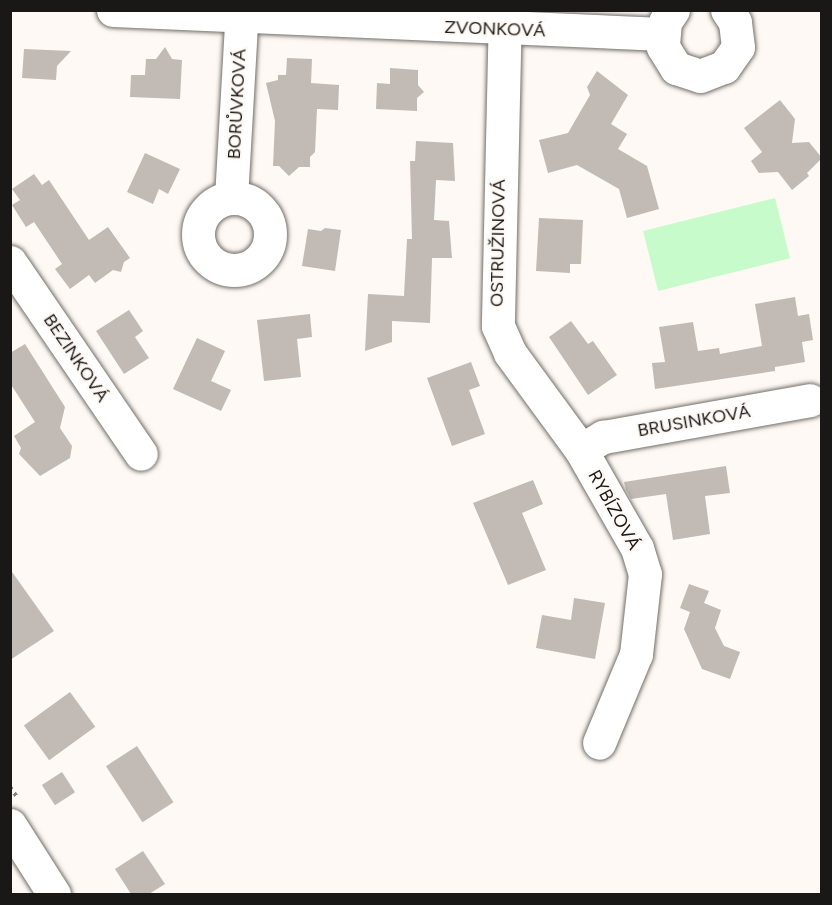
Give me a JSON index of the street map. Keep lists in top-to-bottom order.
{
  "streets": {
    "street": [
      "ZVONKOVÁ",
      "BORŮVKOVÁ",
      "OSTRUŽINOVÁ",
      "BEZINKOVÁ",
      "BRUSINKOVÁ",
      "RYBÍZOVÁ"
    ]
  },
  "crossings": [
    ["ZVONKOVÁ", "BORŮVKOVÁ"],
    ["ZVONKOVÁ", "OSTRUŽINOVÁ"],
    ["OSTRUŽINOVÁ", "BRUSINKOVÁ"],
    ["OSTRUŽINOVÁ", "RYBÍZOVÁ"],
    ["BRUSINKOVÁ", "RYBÍZOVÁ"]
  ]
}
